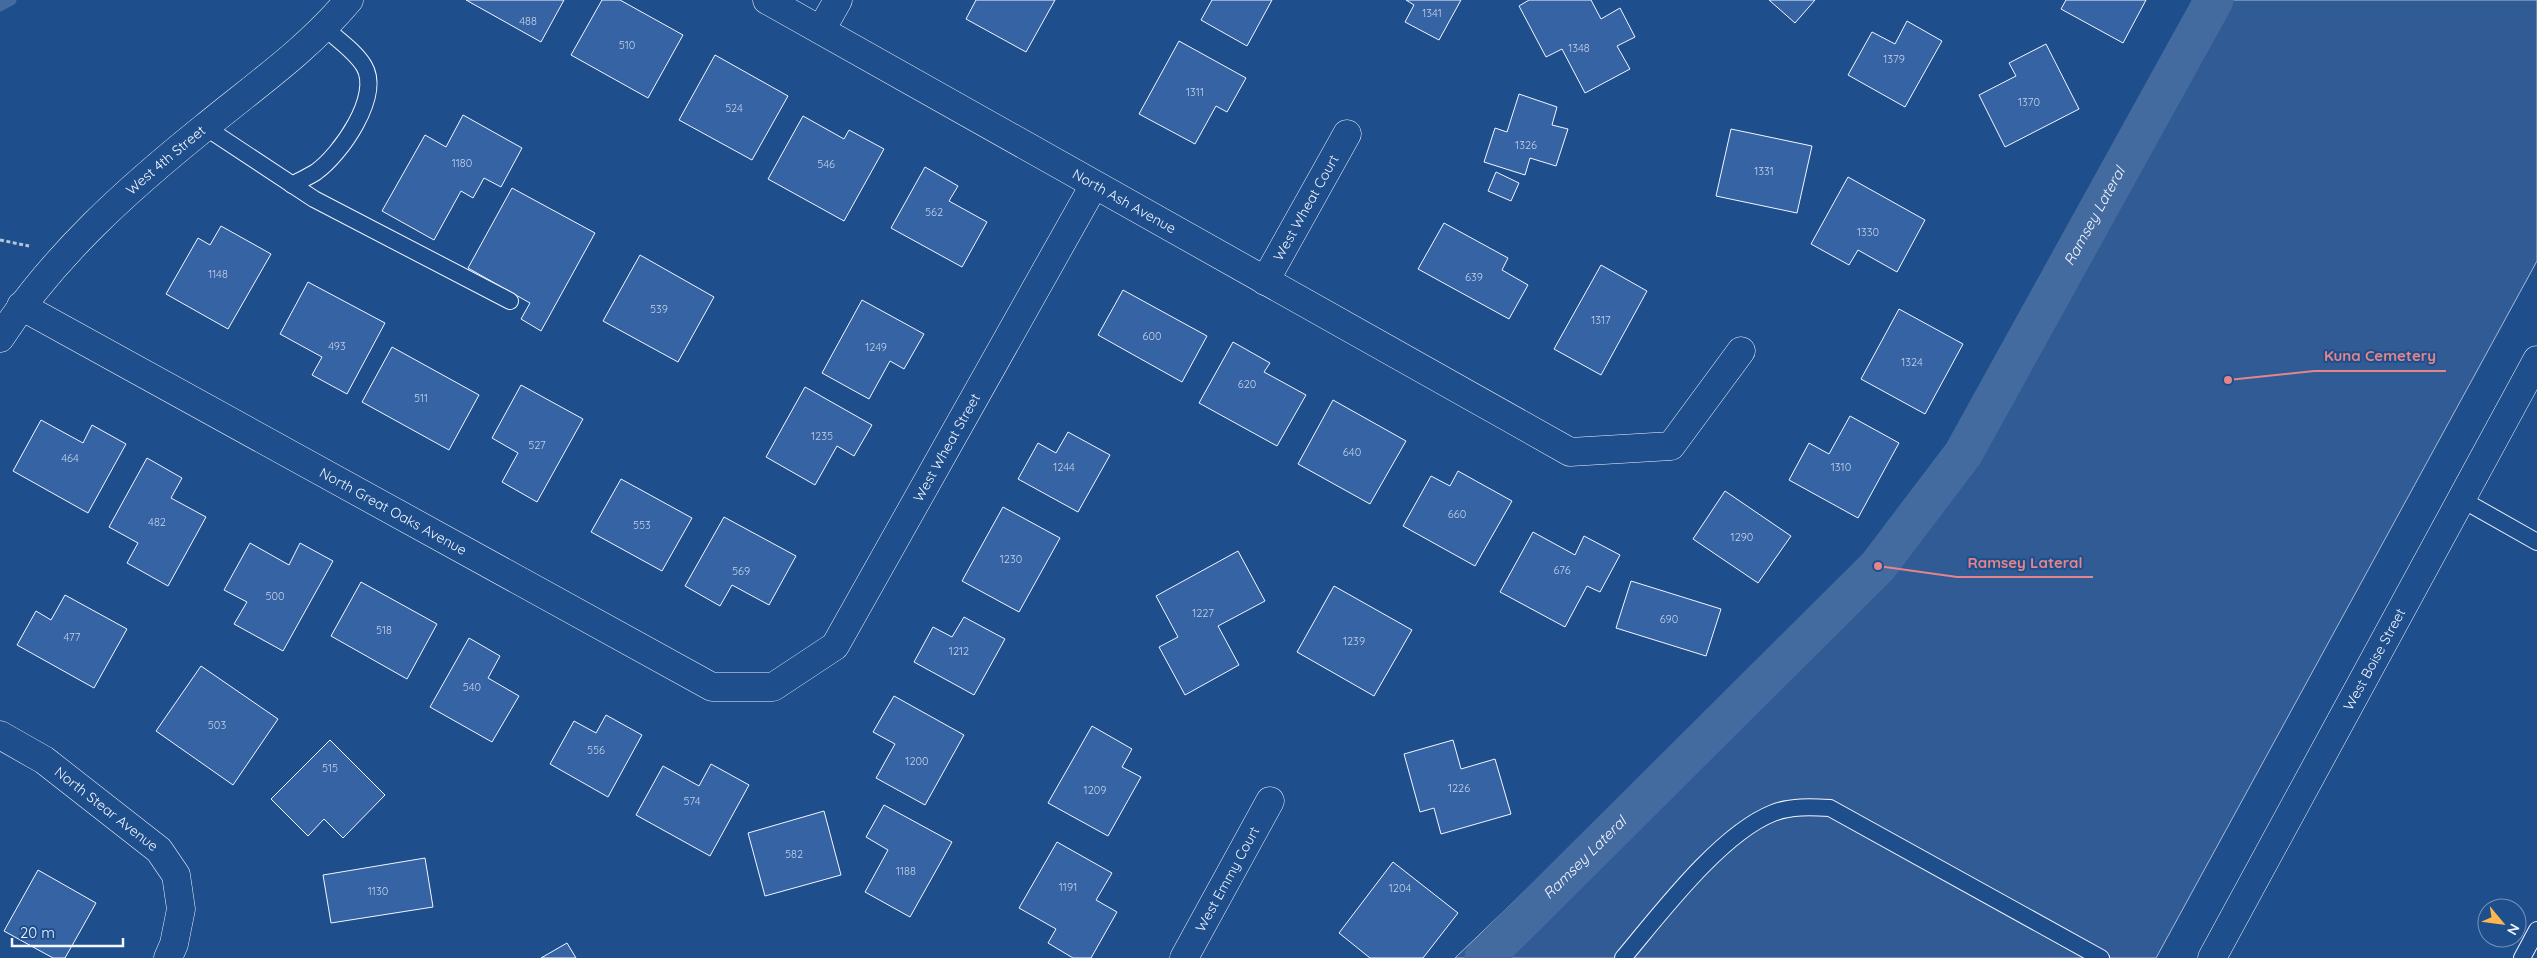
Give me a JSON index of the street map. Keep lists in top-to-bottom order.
{
  "streets": {
    "street": [
      "West 4th Street",
      "North Ash Avenue",
      "West Wheat Court",
      "West Wheat Street",
      "North Great Oaks Avenue",
      "West Boise Street",
      "North Stear Avenue",
      "West Emmy Court"
    ]
  },
  "crossings": [
    ["West 4th Street", "North Great Oaks Avenue"],
    ["North Ash Avenue", "West Wheat Court"],
    ["North Ash Avenue", "West Wheat Street"],
    ["West Wheat Street", "North Great Oaks Avenue"]
  ],
  "water": ["Ramsey Lateral"],
  "places": ["Kuna Cemetery", "Ramsey Lateral"],
  "house_numbers": [
    "1341",
    "488",
    "510",
    "1348",
    "1379",
    "1311",
    "1370",
    "524",
    "1326",
    "1180",
    "546",
    "1331",
    "562",
    "1330",
    "1148",
    "639",
    "539",
    "1317",
    "600",
    "493",
    "1249",
    "1324",
    "620",
    "511",
    "1235",
    "527",
    "640",
    "464",
    "1244",
    "1310",
    "660",
    "482",
    "553",
    "1290",
    "1230",
    "676",
    "569",
    "500",
    "1227",
    "690",
    "518",
    "477",
    "1239",
    "1212",
    "540",
    "503",
    "556",
    "1200",
    "515",
    "1226",
    "1209",
    "574",
    "582",
    "1188",
    "1191",
    "1204",
    "1130"
  ],
  "scale_bar": "20 m",
  "north": "bottom right"
}
